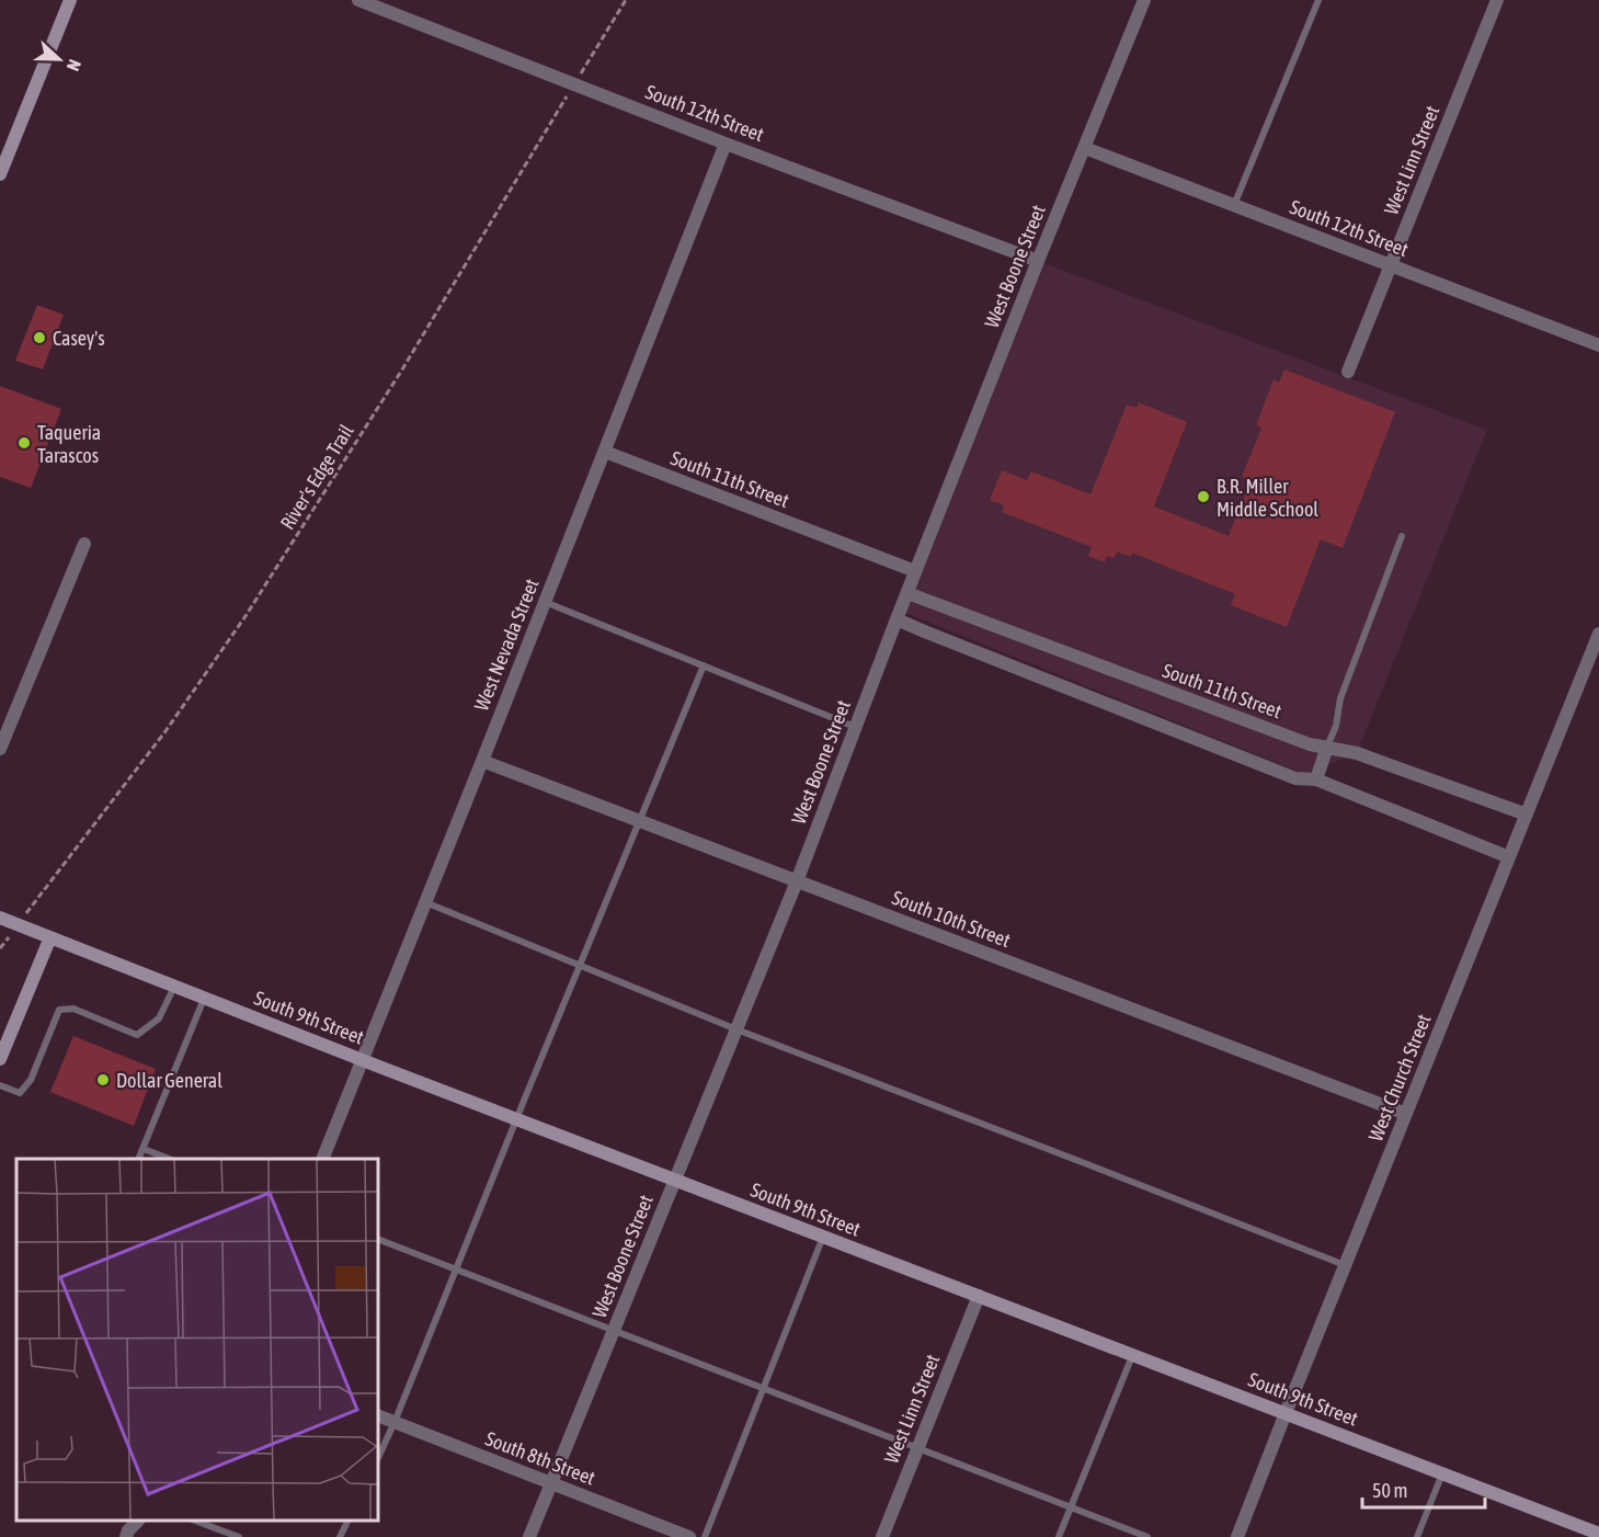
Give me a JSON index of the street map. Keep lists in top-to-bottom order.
{
  "streets": {
    "main road": ["South 9th Street"],
    "street": [
      "South 12th Street",
      "West Linn Street",
      "West Boone Street",
      "South 11th Street",
      "West Nevada Street",
      "South 10th Street",
      "West Church Street",
      "South 8th Street"
    ],
    "path": ["River's Edge Trail"]
  },
  "crossings": [
    ["South 12th Street", "West Linn Street"],
    ["South 12th Street", "West Boone Street"],
    ["South 12th Street", "River's Edge Trail"],
    ["South 12th Street", "West Nevada Street"],
    ["West Linn Street", "South 9th Street"],
    ["West Boone Street", "South 11th Street"],
    ["West Boone Street", "South 10th Street"],
    ["West Boone Street", "South 9th Street"],
    ["West Boone Street", "South 8th Street"],
    ["River's Edge Trail", "South 9th Street"],
    ["South 11th Street", "West Nevada Street"],
    ["South 11th Street", "West Church Street"],
    ["West Nevada Street", "South 10th Street"],
    ["West Nevada Street", "South 9th Street"],
    ["South 10th Street", "West Church Street"],
    ["South 9th Street", "West Church Street"]
  ],
  "places": [
    "Casey's",
    "Taqueria Tarascos",
    "B.R. Miller Middle School",
    "Dollar General"
  ],
  "scale_bar": "50 m",
  "north": "right"
}
